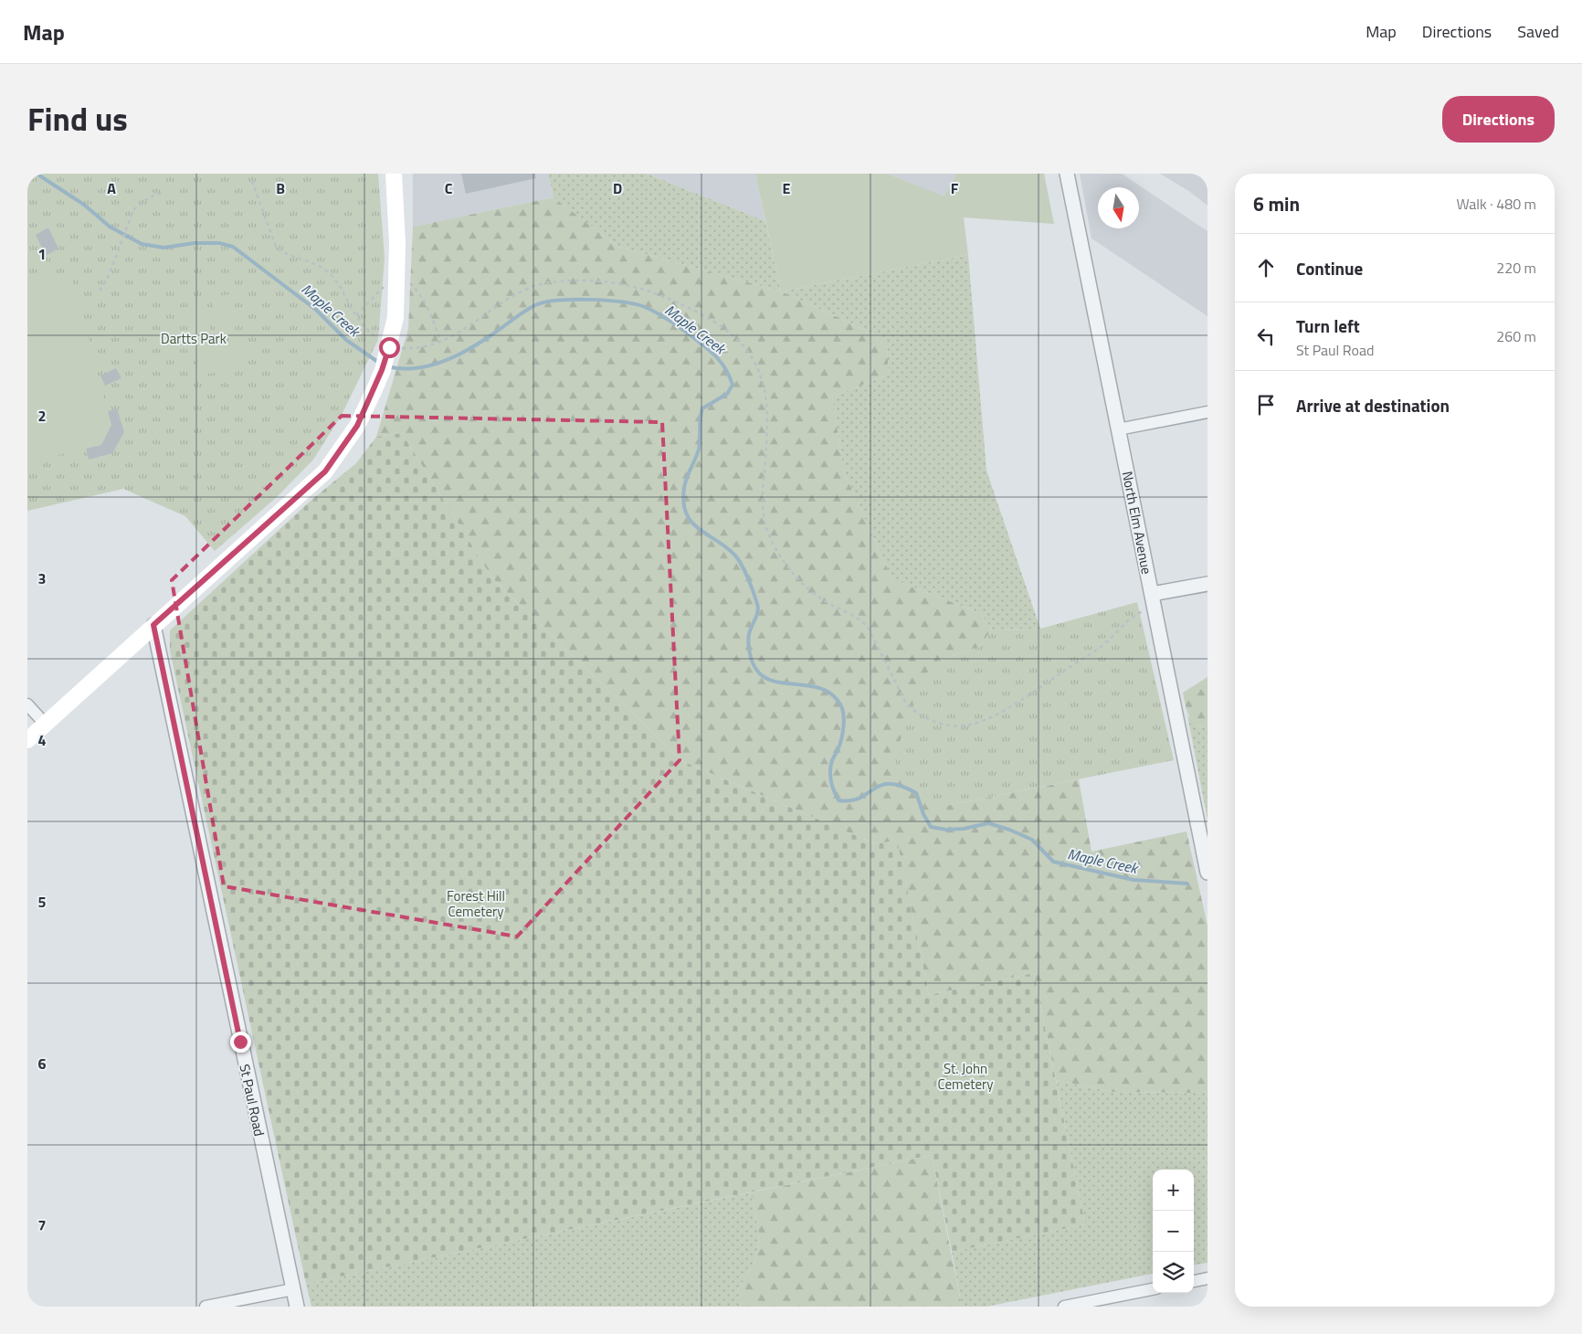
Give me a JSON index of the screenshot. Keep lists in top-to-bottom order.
{
  "streets": {
    "street": ["North Elm Avenue", "St Paul Road"]
  },
  "water": ["Maple Creek"],
  "parks": ["Dartts Park", "Forest Hill Cemetery", "St. John Cemetery"],
  "north": "bottom",
  "page": {
    "header": "Map",
    "nav": ["Map", "Directions", "Saved"],
    "title": "Find us",
    "buttons": "Directions",
    "heading": ["6 min", "Walk · 480 m"],
    "list": [
      ["Continue", "220 m"],
      ["Turn left", "St Paul Road", "260 m"],
      "Arrive at destination"
    ],
    "map_buttons": ["+", "−"]
  },
  "grid": {
    "columns": [
      "A",
      "B",
      "C",
      "D",
      "E",
      "F"
    ],
    "rows": [
      "1",
      "2",
      "3",
      "4",
      "5",
      "6",
      "7"
    ]
  }
}
